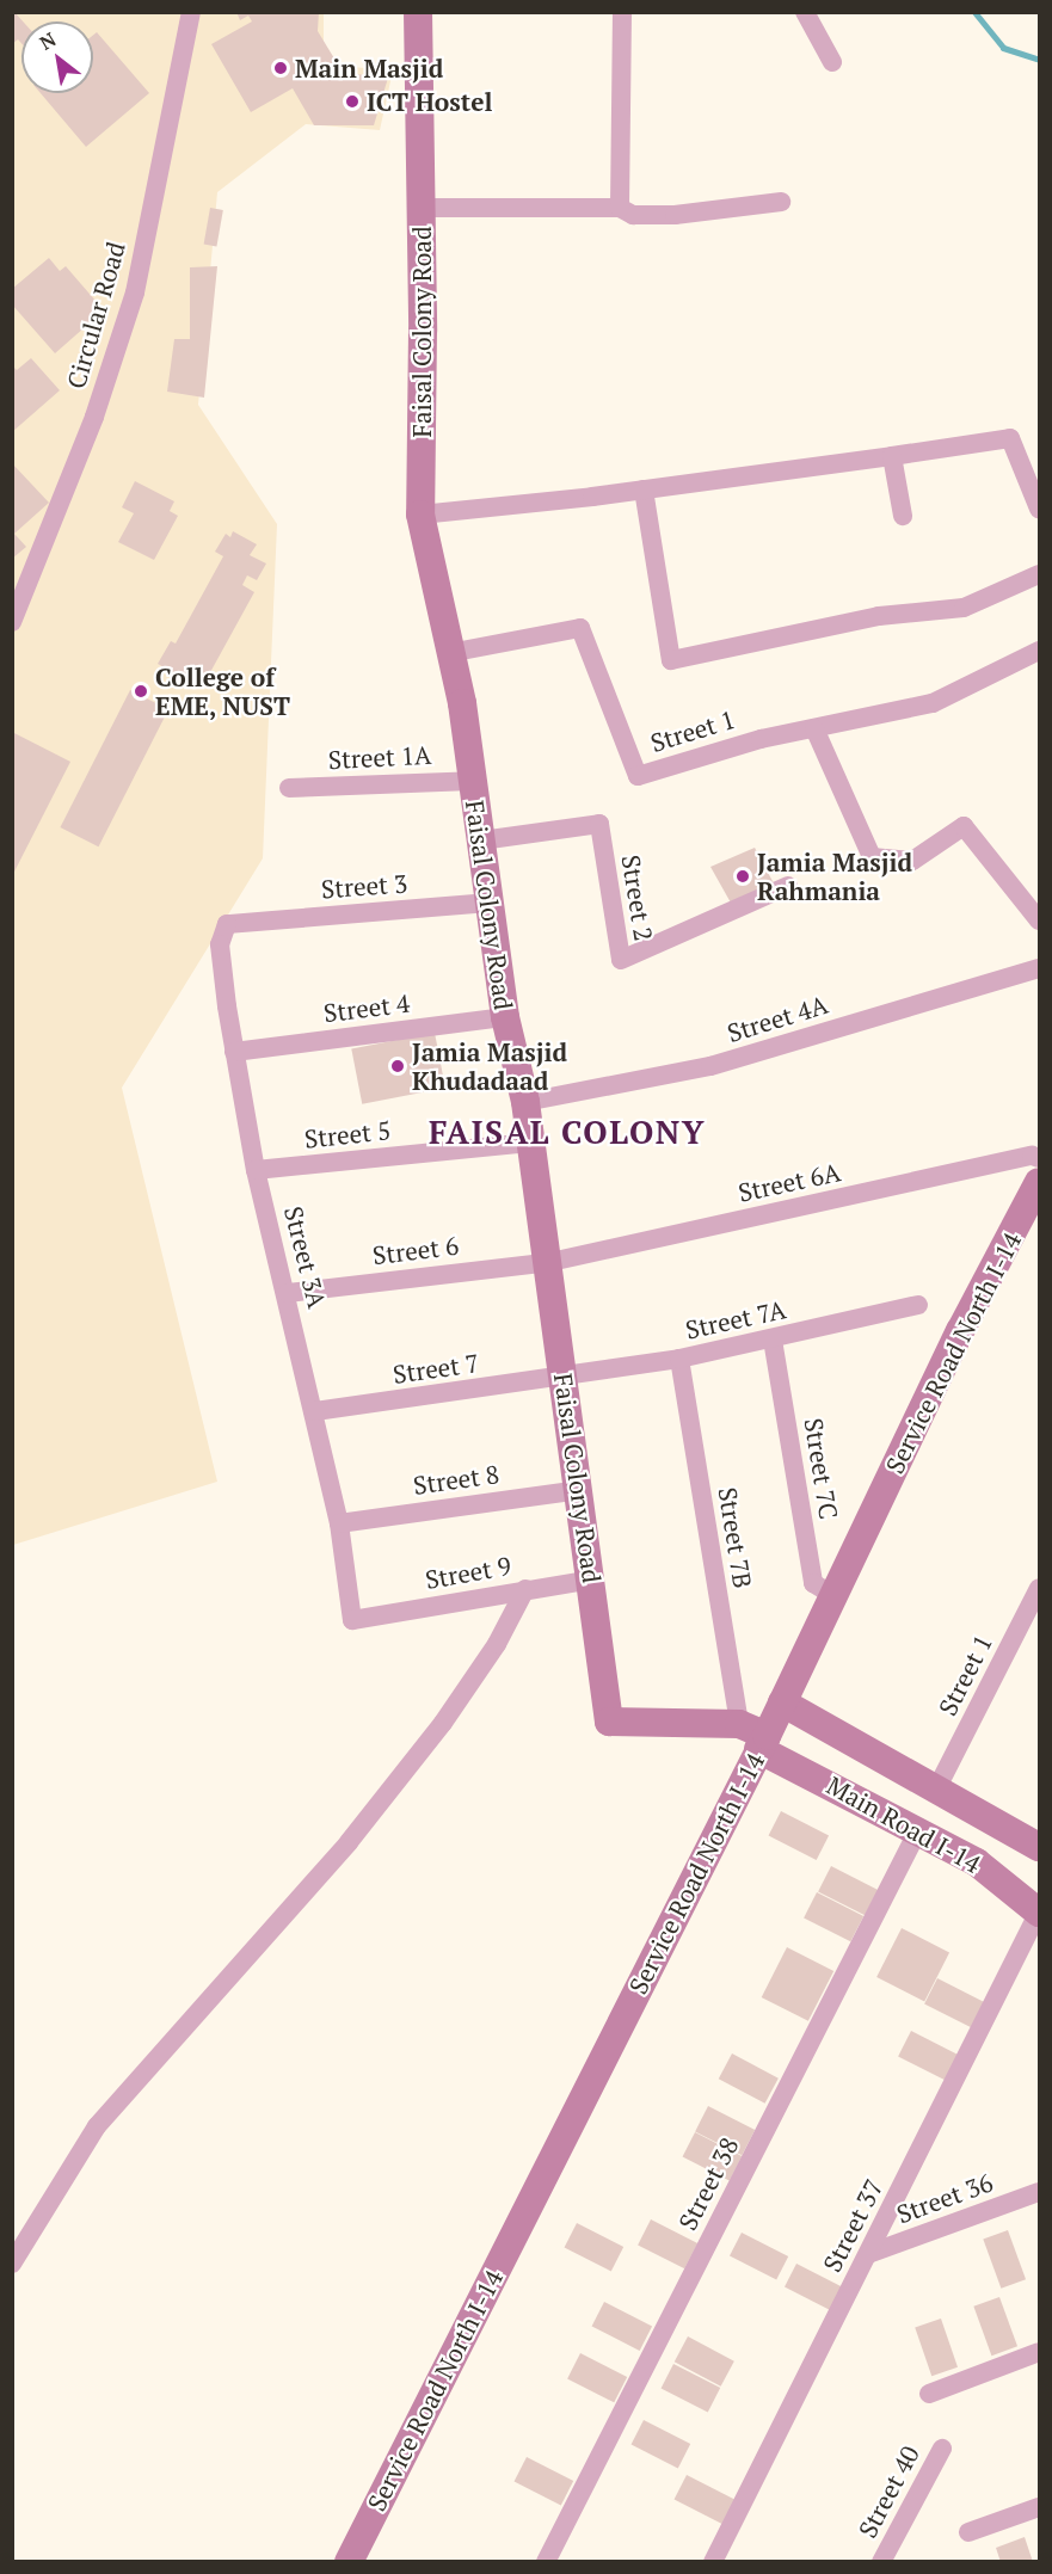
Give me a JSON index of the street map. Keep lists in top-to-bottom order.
{
  "streets": {
    "main road": ["Faisal Colony Road", "Service Road North I-14", "Main Road I-14"],
    "street": [
      "Circular Road",
      "Street 1",
      "Street 1A",
      "Street 3",
      "Street 2",
      "Street 4",
      "Street 4A",
      "Street 5",
      "Street 6A",
      "Street 6",
      "Street 3A",
      "Street 7A",
      "Street 7",
      "Street 7C",
      "Street 8",
      "Street 7B",
      "Street 9",
      "Street 38",
      "Street 36",
      "Street 37",
      "Street 40"
    ]
  },
  "crossings": [
    ["Faisal Colony Road", "Street 1"],
    ["Faisal Colony Road", "Street 1A"],
    ["Faisal Colony Road", "Street 3"],
    ["Faisal Colony Road", "Street 2"],
    ["Faisal Colony Road", "Street 4"],
    ["Faisal Colony Road", "Street 4A"],
    ["Faisal Colony Road", "Street 5"],
    ["Faisal Colony Road", "Street 6A"],
    ["Faisal Colony Road", "Street 6"],
    ["Faisal Colony Road", "Street 7A"],
    ["Faisal Colony Road", "Service Road North I-14"],
    ["Faisal Colony Road", "Street 7"],
    ["Faisal Colony Road", "Street 8"],
    ["Faisal Colony Road", "Street 7B"],
    ["Faisal Colony Road", "Street 9"],
    ["Faisal Colony Road", "Main Road I-14"],
    ["Street 1", "Main Road I-14"],
    ["Street 3", "Street 3A"],
    ["Street 4", "Street 3A"],
    ["Street 5", "Street 3A"],
    ["Street 6A", "Street 6"],
    ["Street 6", "Street 3A"],
    ["Street 3A", "Street 7"],
    ["Street 3A", "Street 8"],
    ["Street 3A", "Street 9"],
    ["Street 7A", "Street 7"],
    ["Street 7A", "Street 7C"],
    ["Street 7A", "Street 7B"],
    ["Service Road North I-14", "Street 7C"],
    ["Service Road North I-14", "Main Road I-14"],
    ["Main Road I-14", "Street 38"],
    ["Main Road I-14", "Street 37"],
    ["Street 36", "Street 37"]
  ],
  "districts": ["FAISAL COLONY"],
  "places": [
    "Main Masjid",
    "ICT Hostel",
    "College of EME, NUST",
    "Jamia Masjid Rahmania",
    "Jamia Masjid Khudadaad"
  ],
  "north": "top left"
}
